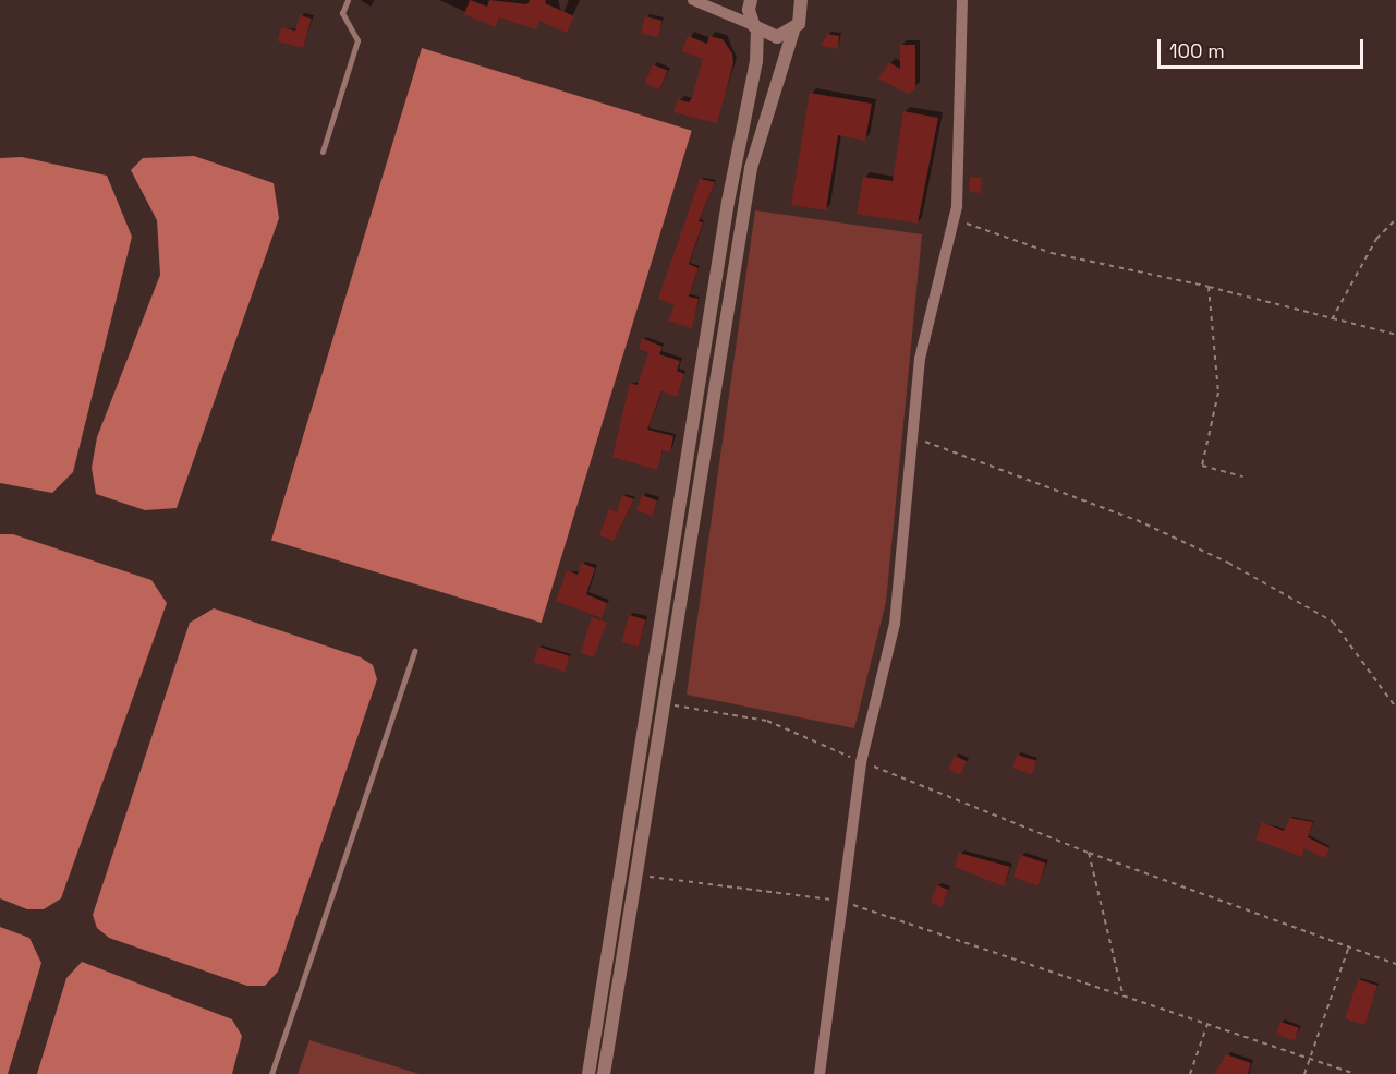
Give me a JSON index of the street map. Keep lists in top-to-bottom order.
{
  "scale_bar": "100 m"
}
